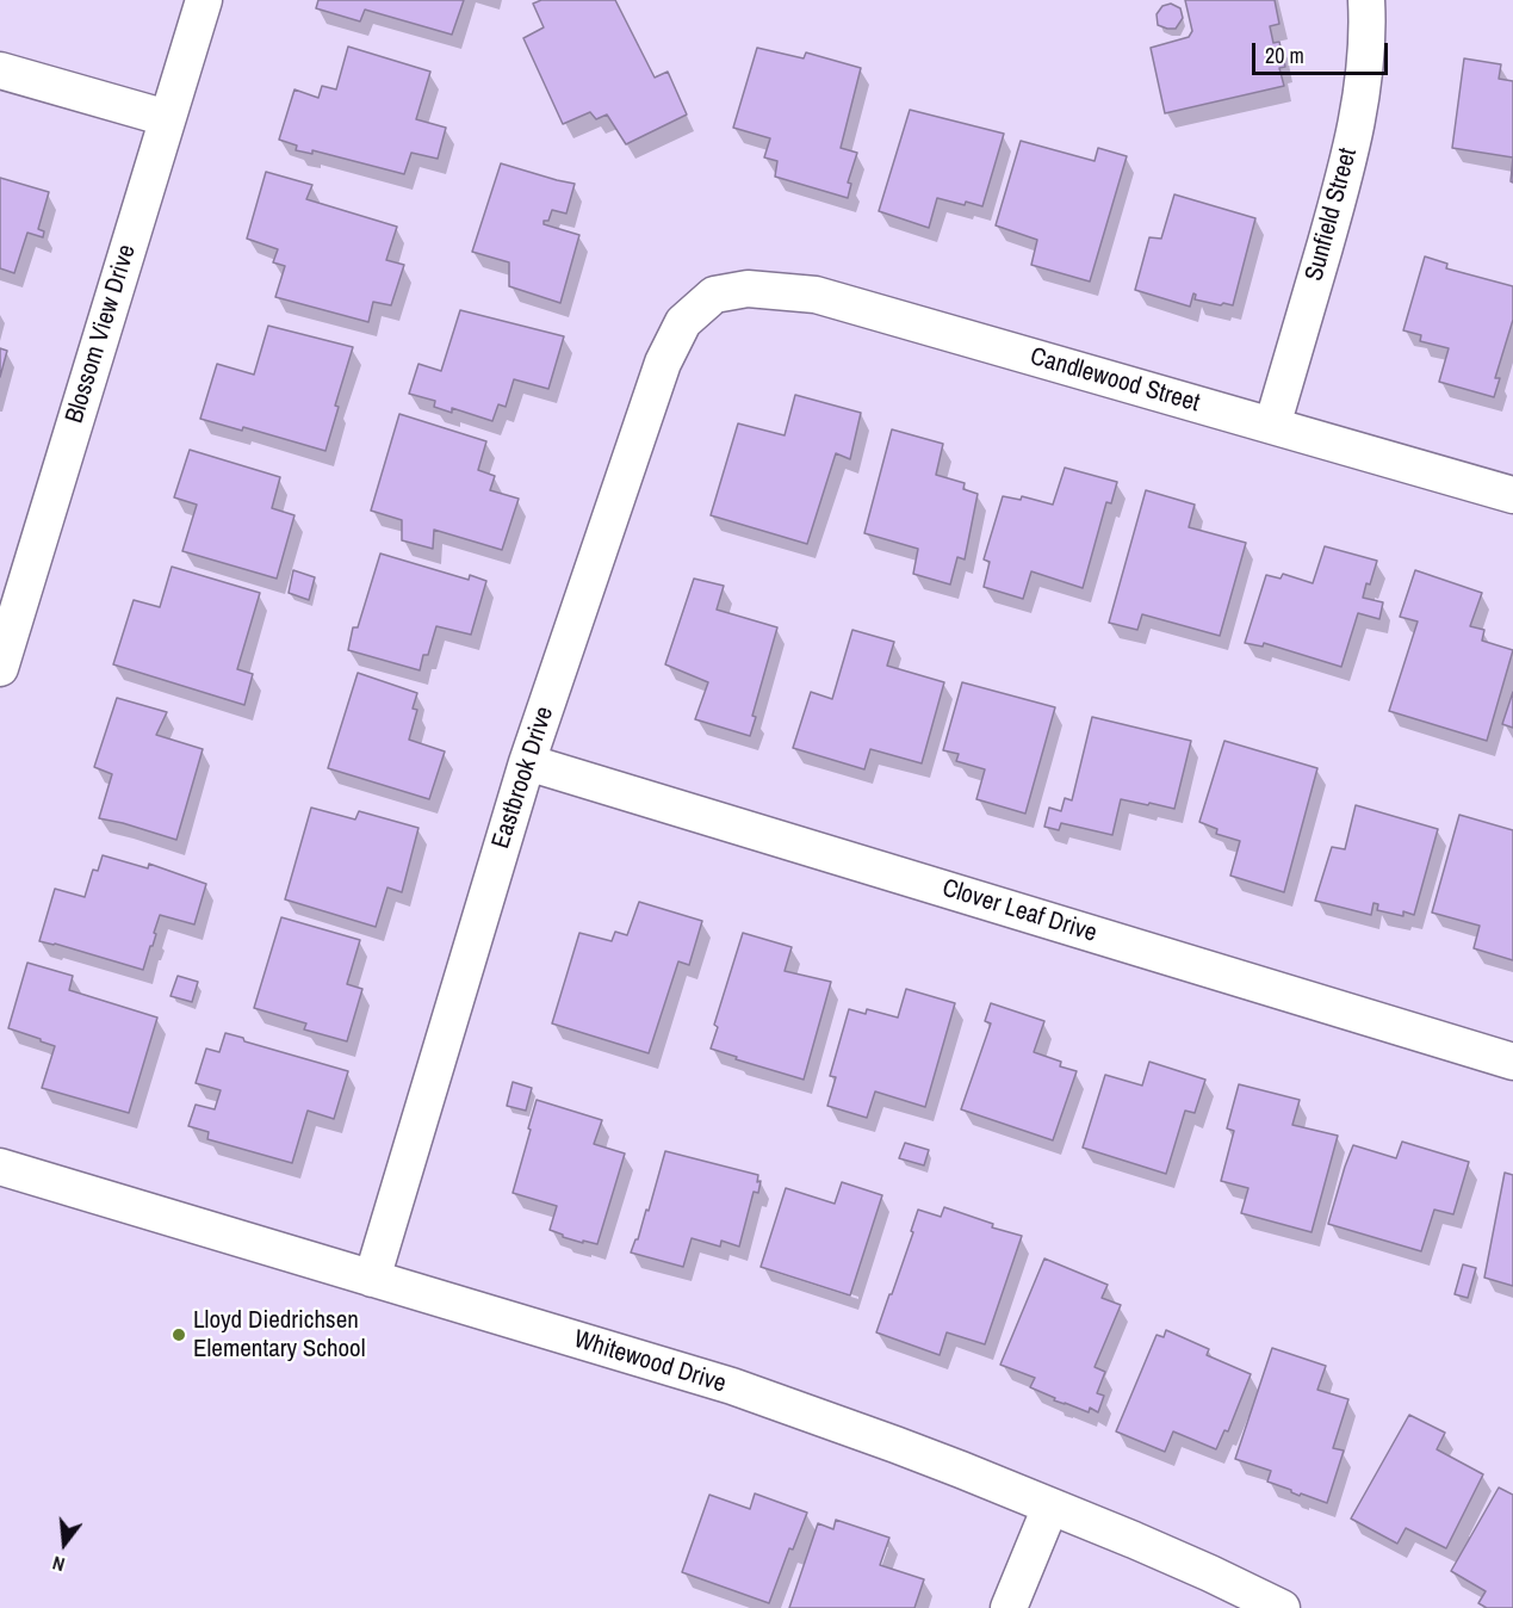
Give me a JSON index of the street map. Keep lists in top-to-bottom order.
{
  "streets": {
    "street": [
      "Sunfield Street",
      "Blossom View Drive",
      "Candlewood Street",
      "Eastbrook Drive",
      "Clover Leaf Drive",
      "Whitewood Drive"
    ]
  },
  "crossings": [
    ["Sunfield Street", "Candlewood Street"],
    ["Candlewood Street", "Eastbrook Drive"],
    ["Eastbrook Drive", "Clover Leaf Drive"],
    ["Eastbrook Drive", "Whitewood Drive"]
  ],
  "places": ["Lloyd Diedrichsen Elementary School"],
  "scale_bar": "20 m",
  "north": "bottom"
}
